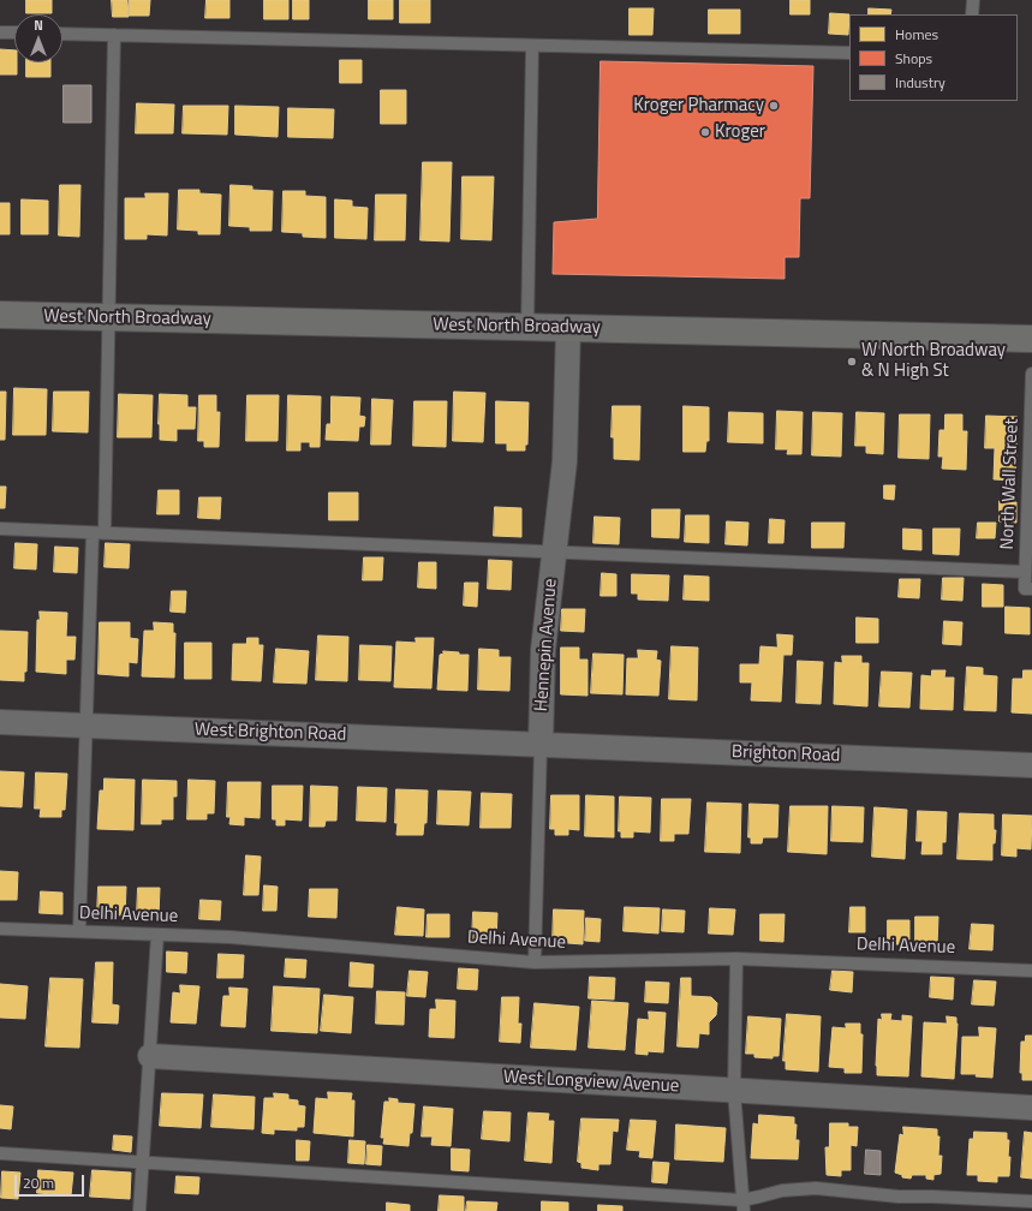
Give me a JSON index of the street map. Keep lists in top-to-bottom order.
{
  "streets": {
    "main road": ["West North Broadway"],
    "street": [
      "Hennepin Avenue",
      "West Brighton Road",
      "Brighton Road",
      "West Longview Avenue"
    ],
    "lane": ["North Wall Street", "Delhi Avenue"]
  },
  "crossings": [
    ["West North Broadway", "Hennepin Avenue"],
    ["Hennepin Avenue", "West Brighton Road"],
    ["Hennepin Avenue", "Brighton Road"],
    ["Hennepin Avenue", "Delhi Avenue"],
    ["West Brighton Road", "Brighton Road"]
  ],
  "places": ["Kroger Pharmacy", "Kroger", "W North Broadway & N High St"],
  "legend": ["Homes", "Shops", "Industry"],
  "scale_bar": "20 m",
  "north": "top"
}
